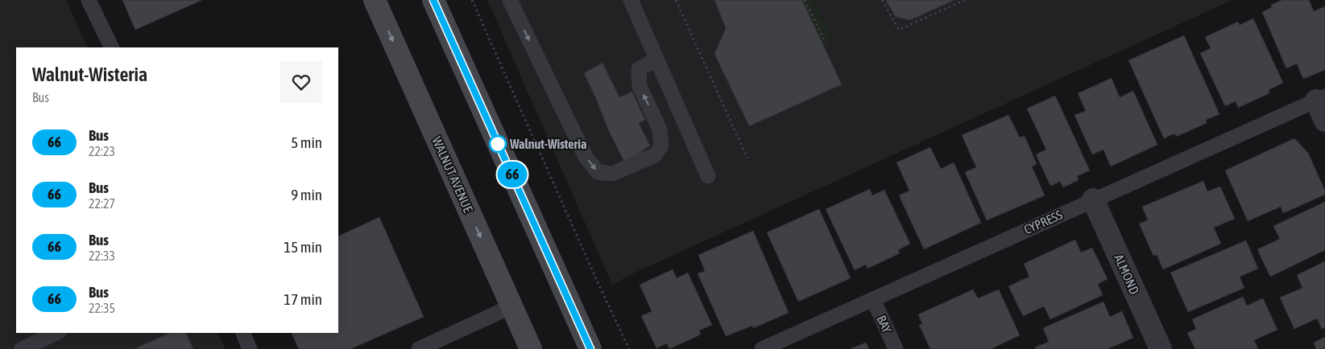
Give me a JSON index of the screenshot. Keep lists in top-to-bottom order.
{
  "streets": {
    "main road": ["WALNUT AVENUE"],
    "street": ["ALMOND"],
    "lane": ["CYPRESS", "BAY"]
  },
  "crossings": [
    ["CYPRESS", "ALMOND"],
    ["CYPRESS", "BAY"]
  ],
  "places": ["Walnut-Wisteria"],
  "lines": ["bus line 66"],
  "page": {
    "on_map": "66",
    "heading": ["Walnut-Wisteria", "Bus"],
    "list": [
      {
        "mark": "66",
        "name": "Bus",
        "note": "22:23",
        "value": "5 min"
      },
      {
        "mark": "66",
        "name": "Bus",
        "note": "22:27",
        "value": "9 min"
      },
      {
        "mark": "66",
        "name": "Bus",
        "note": "22:33",
        "value": "15 min"
      },
      {
        "mark": "66",
        "name": "Bus",
        "note": "22:35",
        "value": "17 min"
      }
    ]
  }
}
